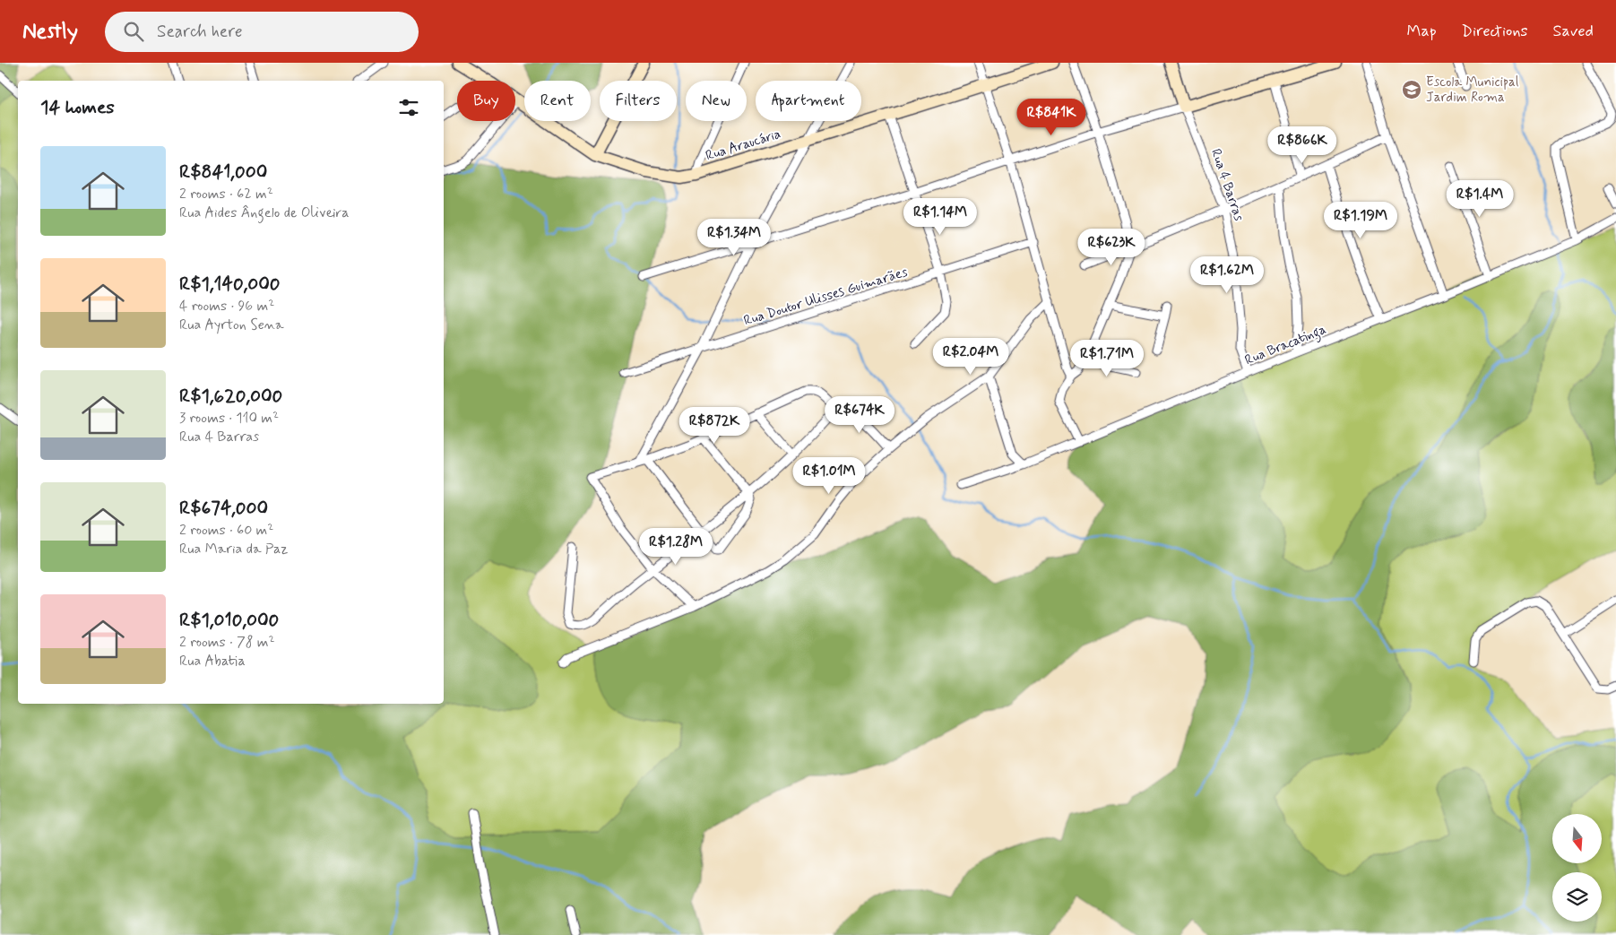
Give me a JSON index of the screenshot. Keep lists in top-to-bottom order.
{
  "streets": {
    "street": [
      "Rua Araucária",
      "Rua 4 Barras",
      "Rua Doutor Ulisses Guimarães",
      "Rua Bracatinga"
    ]
  },
  "crossings": [
    ["Rua 4 Barras", "Rua Bracatinga"]
  ],
  "places": {
    "school or university": ["Escola Municipal Jardim Roma"]
  },
  "north": "bottom",
  "page": {
    "header": "Nestly",
    "search": "Search here",
    "nav": ["Map", "Directions", "Saved"],
    "chip": [
      "Buy",
      "Rent",
      "Filters",
      "New",
      "Apartment"
    ],
    "heading": "14 homes",
    "price": [
      "R$841K",
      "R$866K",
      "R$1.4M",
      "R$1.14M",
      "R$1.19M",
      "R$1.34M",
      "R$623K",
      "R$1.62M",
      "R$2.04M",
      "R$1.71M",
      "R$674K",
      "R$872K",
      "R$1.01M",
      "R$1.28M"
    ],
    "list": [
      {
        "name": "R$841,000",
        "note": "2 rooms · 62 m² · Rua Aides Ângelo de Oliveira"
      },
      {
        "name": "R$1,140,000",
        "note": "4 rooms · 96 m² · Rua Ayrton Sena"
      },
      {
        "name": "R$1,620,000",
        "note": "3 rooms · 110 m² · Rua 4 Barras"
      },
      {
        "name": "R$674,000",
        "note": "2 rooms · 60 m² · Rua Maria da Paz"
      },
      {
        "name": "R$1,010,000",
        "note": "2 rooms · 78 m² · Rua Abatia"
      }
    ]
  }
}
